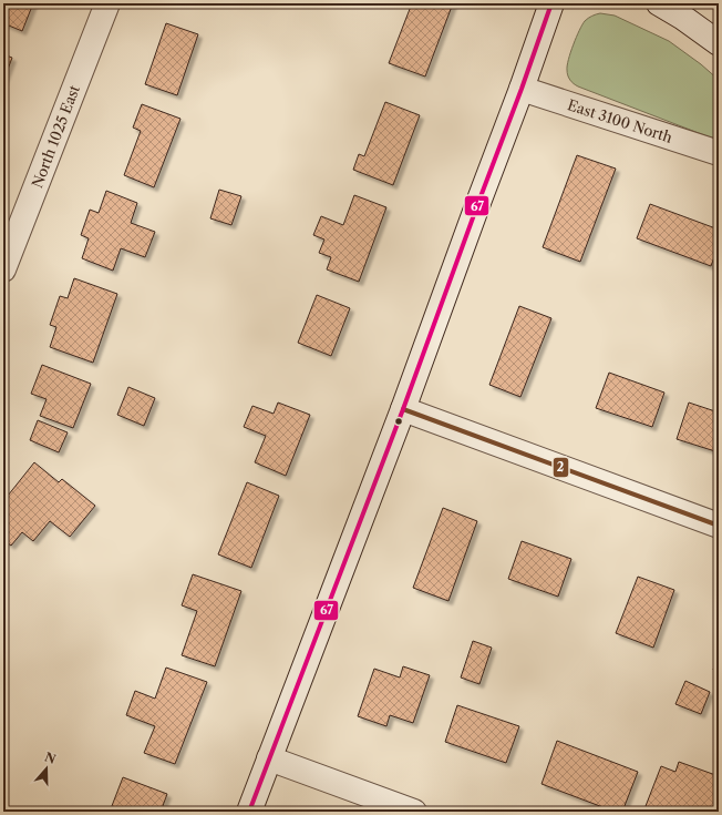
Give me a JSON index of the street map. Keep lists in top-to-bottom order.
{
  "streets": {
    "street": ["East 3100 North", "North 1025 East"]
  },
  "lines": ["transit line 67", "transit line 2"],
  "north": "top"
}
